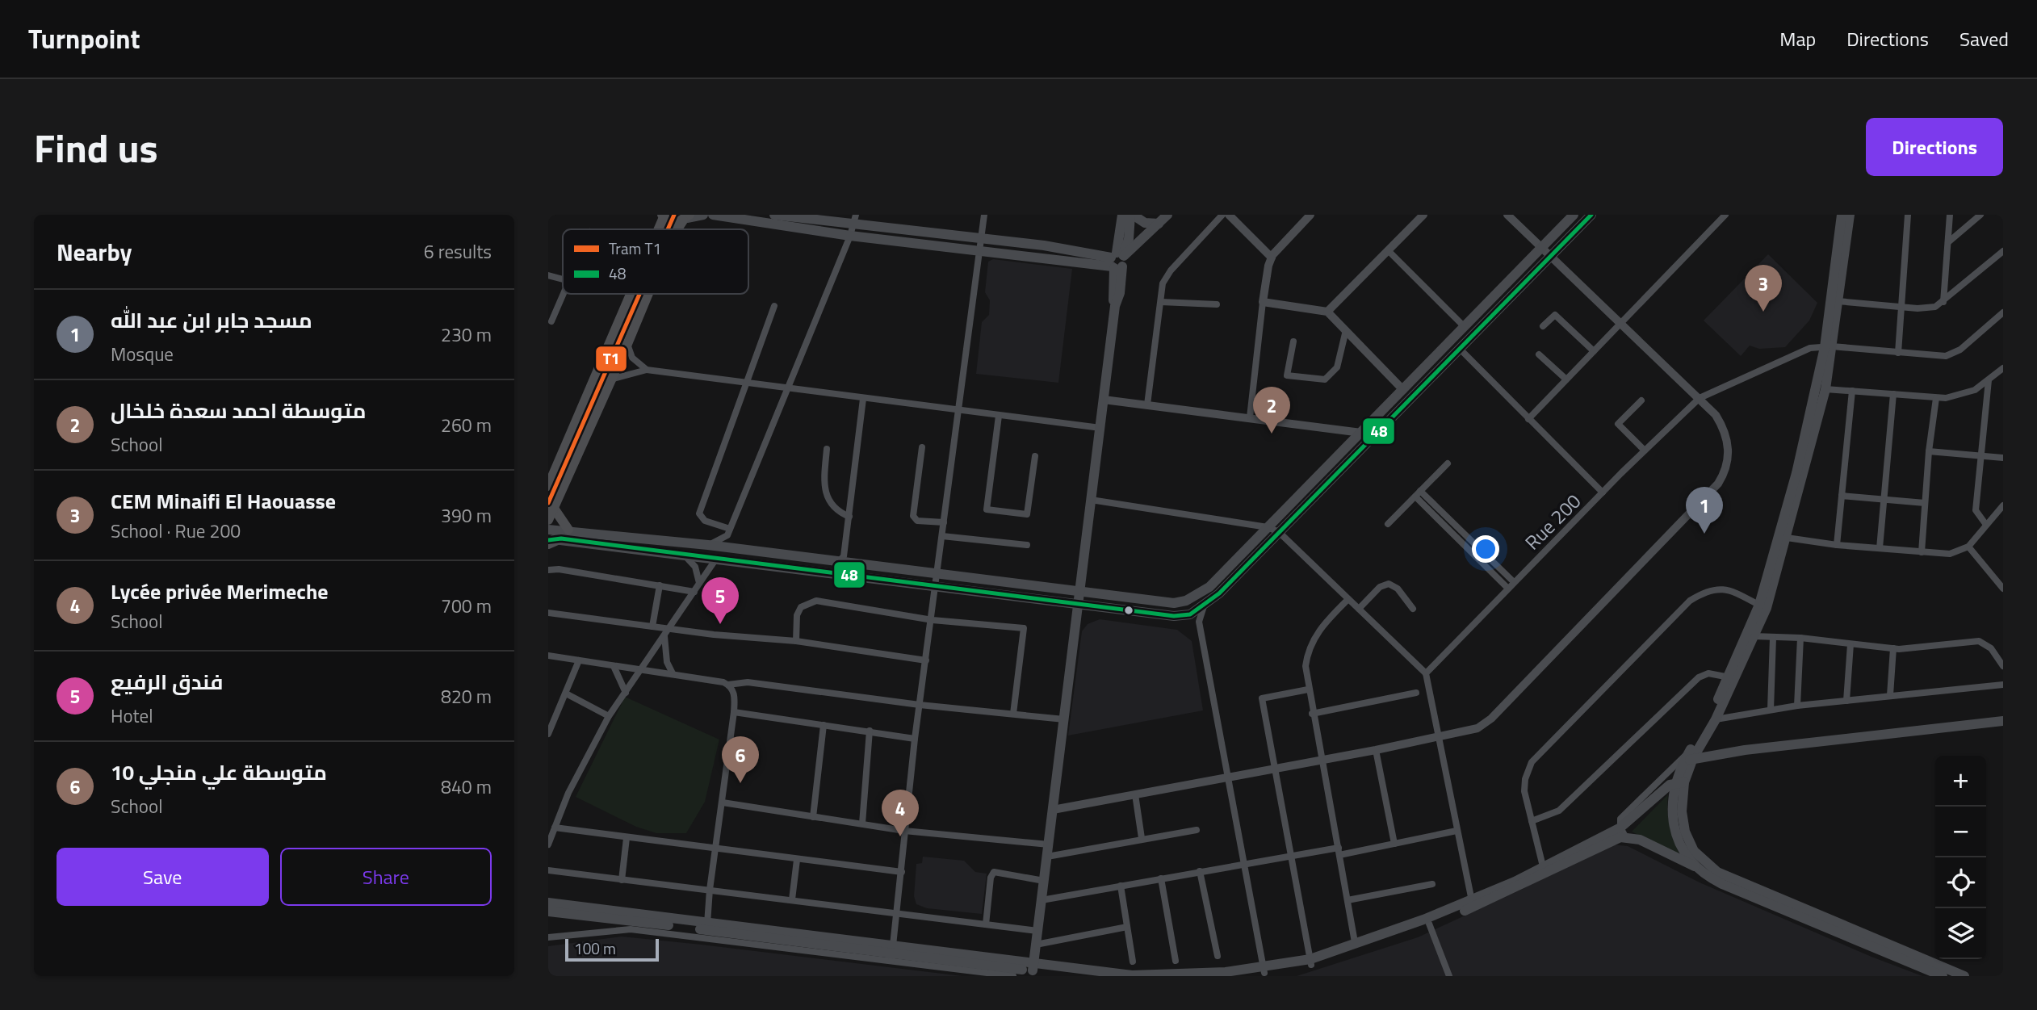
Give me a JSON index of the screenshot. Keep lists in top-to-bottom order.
{
  "streets": {
    "street": ["Rue 200"]
  },
  "lines": ["tram line T1", "transit line 48"],
  "legend": ["Tram T1", "48"],
  "scale_bar": "100 m",
  "page": {
    "header": "Turnpoint",
    "nav": ["Map", "Directions", "Saved"],
    "title": "Find us",
    "buttons": [
      "Directions",
      ["Save", "Share"]
    ],
    "heading": ["Nearby", "6 results"],
    "pins": [
      "3",
      "2",
      "1",
      "5",
      "6",
      "4"
    ],
    "list": [
      {
        "mark": "1",
        "name": "مسجد جابر ابن عبد الله",
        "note": "Mosque",
        "value": "230 m"
      },
      {
        "mark": "2",
        "name": "متوسطة احمد سعدة خلخال",
        "note": "School",
        "value": "260 m"
      },
      {
        "mark": "3",
        "name": "CEM Minaifi El Haouasse",
        "note": "School · Rue 200",
        "value": "390 m"
      },
      {
        "mark": "4",
        "name": "Lycée privée Merimeche",
        "note": "School",
        "value": "700 m"
      },
      {
        "mark": "5",
        "name": "فندق الرفيع",
        "note": "Hotel",
        "value": "820 m"
      },
      {
        "mark": "6",
        "name": "متوسطة علي منجلي 10",
        "note": "School",
        "value": "840 m"
      }
    ],
    "map_buttons": ["+", "−"],
    "scale": "100 m"
  }
}
